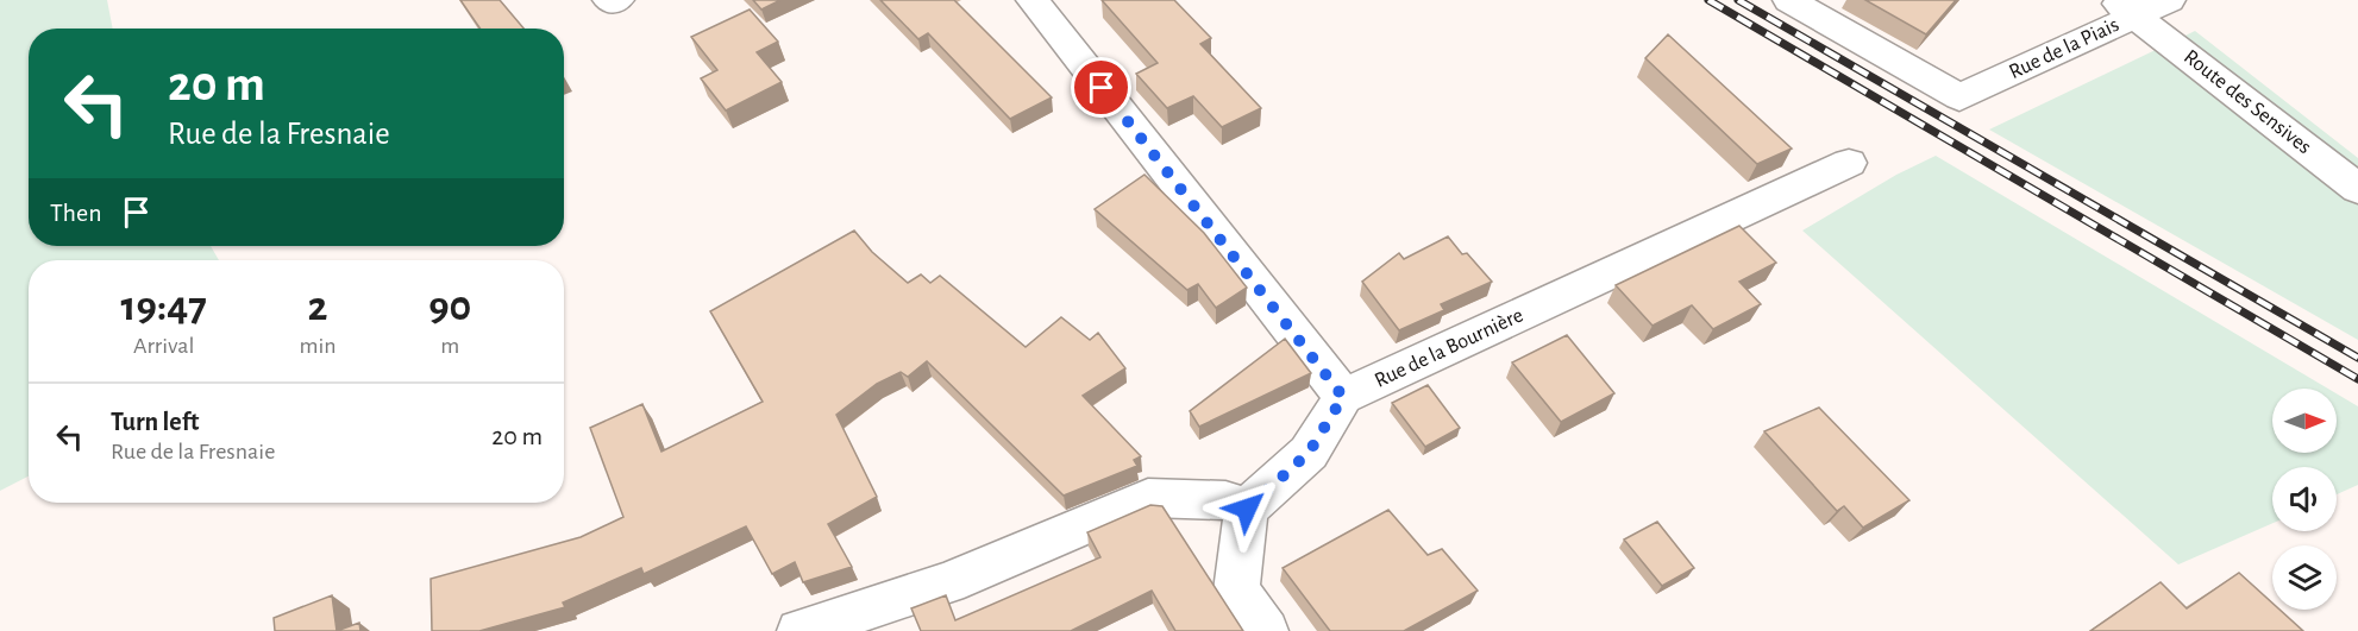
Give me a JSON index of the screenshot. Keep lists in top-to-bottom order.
{
  "streets": {
    "street": ["Rue de la Piais", "Route des Sensives", "Rue de la Bournière"]
  },
  "crossings": [
    ["Rue de la Piais", "Route des Sensives"]
  ],
  "north": "right",
  "page": {
    "turn": ["20 m", "Rue de la Fresnaie"],
    "then": "Then",
    "eta": [
      "19:47",
      "Arrival",
      "2",
      "min",
      "90",
      "m"
    ],
    "list": [
      {
        "name": "Turn left",
        "note": "Rue de la Fresnaie",
        "value": "20 m"
      }
    ]
  }
}
